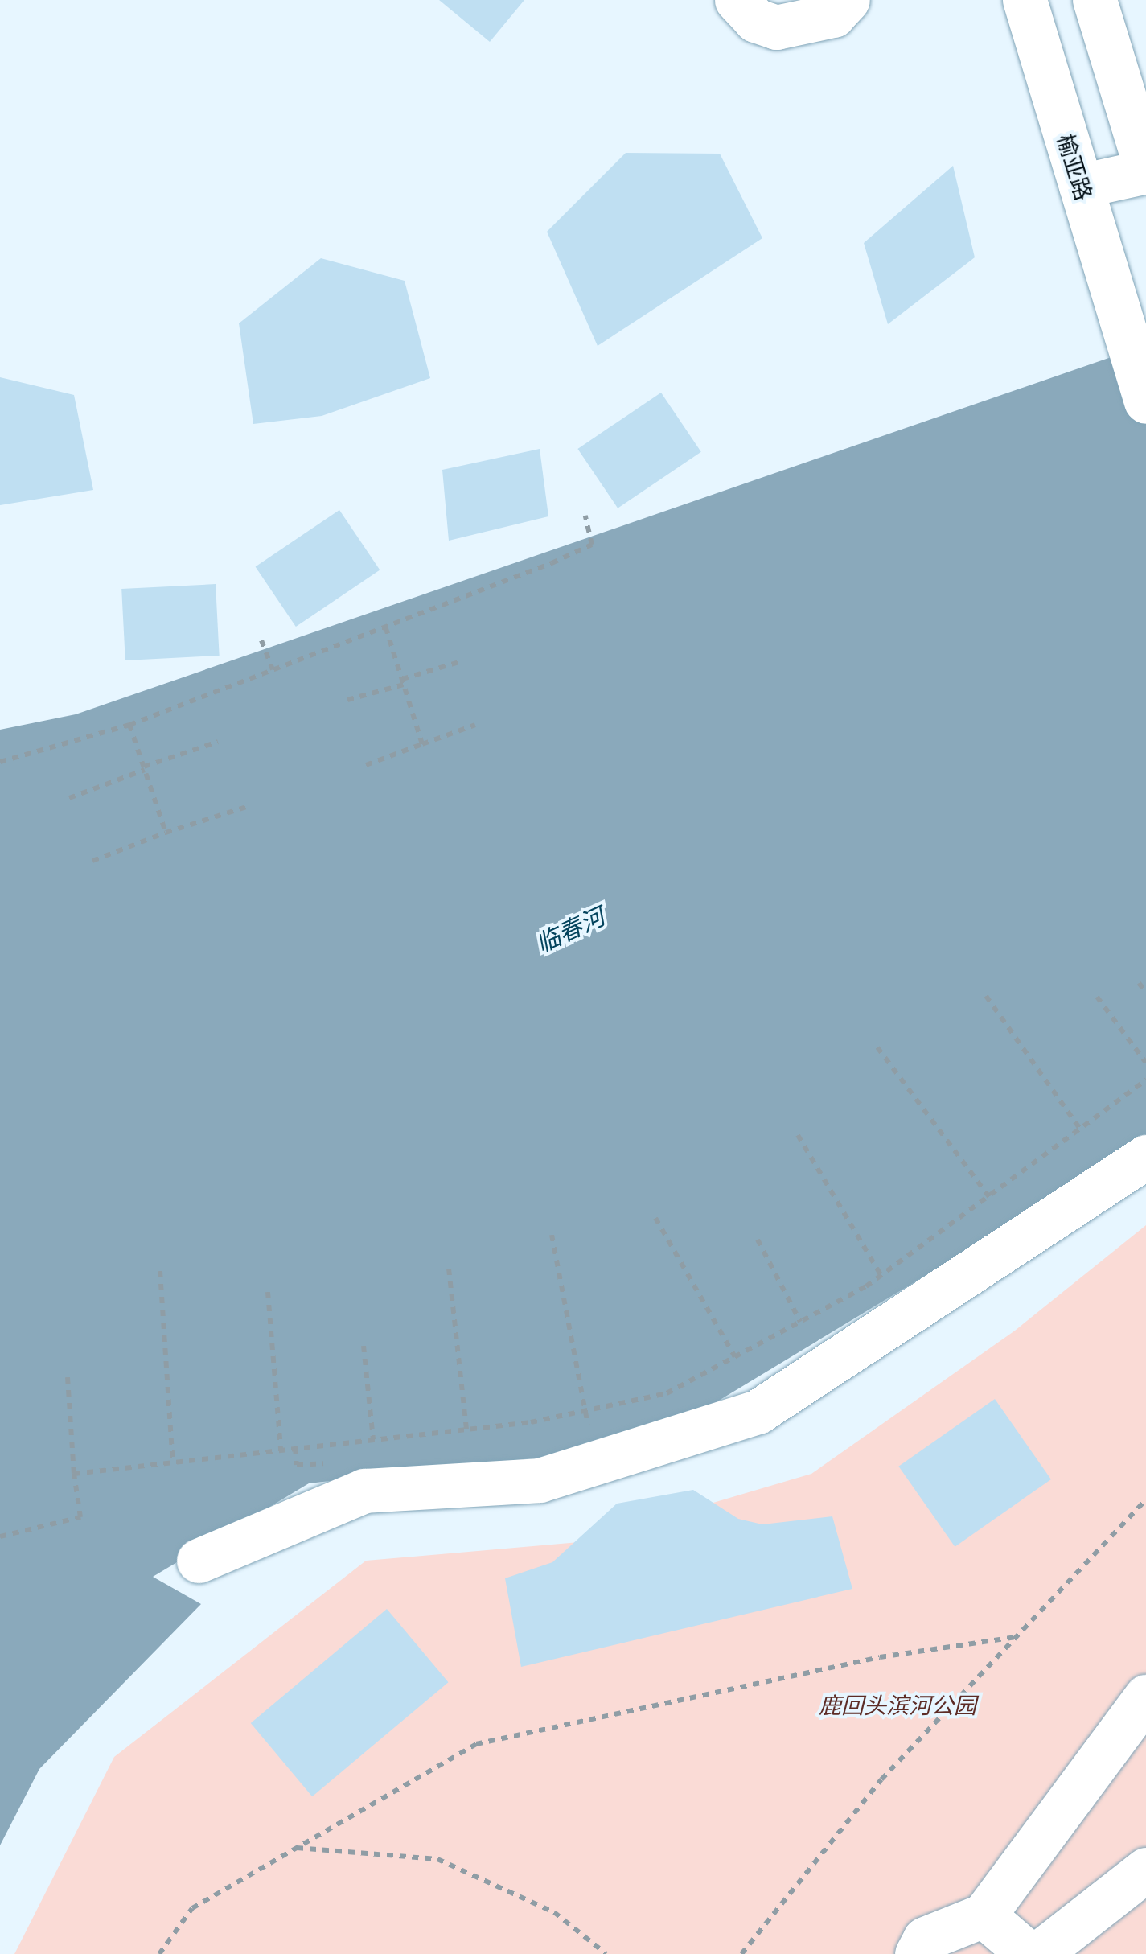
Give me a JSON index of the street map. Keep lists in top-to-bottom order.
{
  "streets": {
    "main road": ["榆亚路"]
  },
  "water": ["临春河"],
  "parks": ["鹿回头滨河公园"]
}
